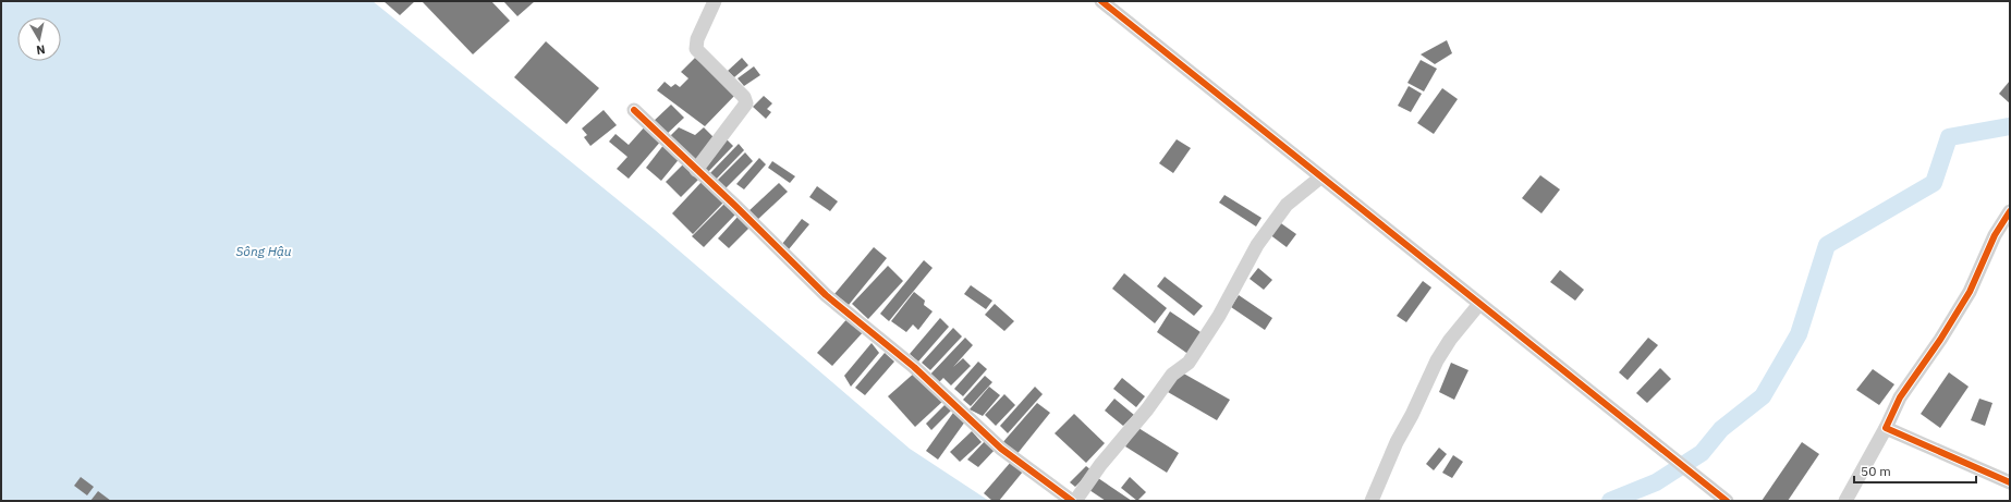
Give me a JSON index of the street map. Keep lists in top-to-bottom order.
{
  "water": ["Sông Hậu"],
  "scale_bar": "50 m",
  "north": "bottom"
}
